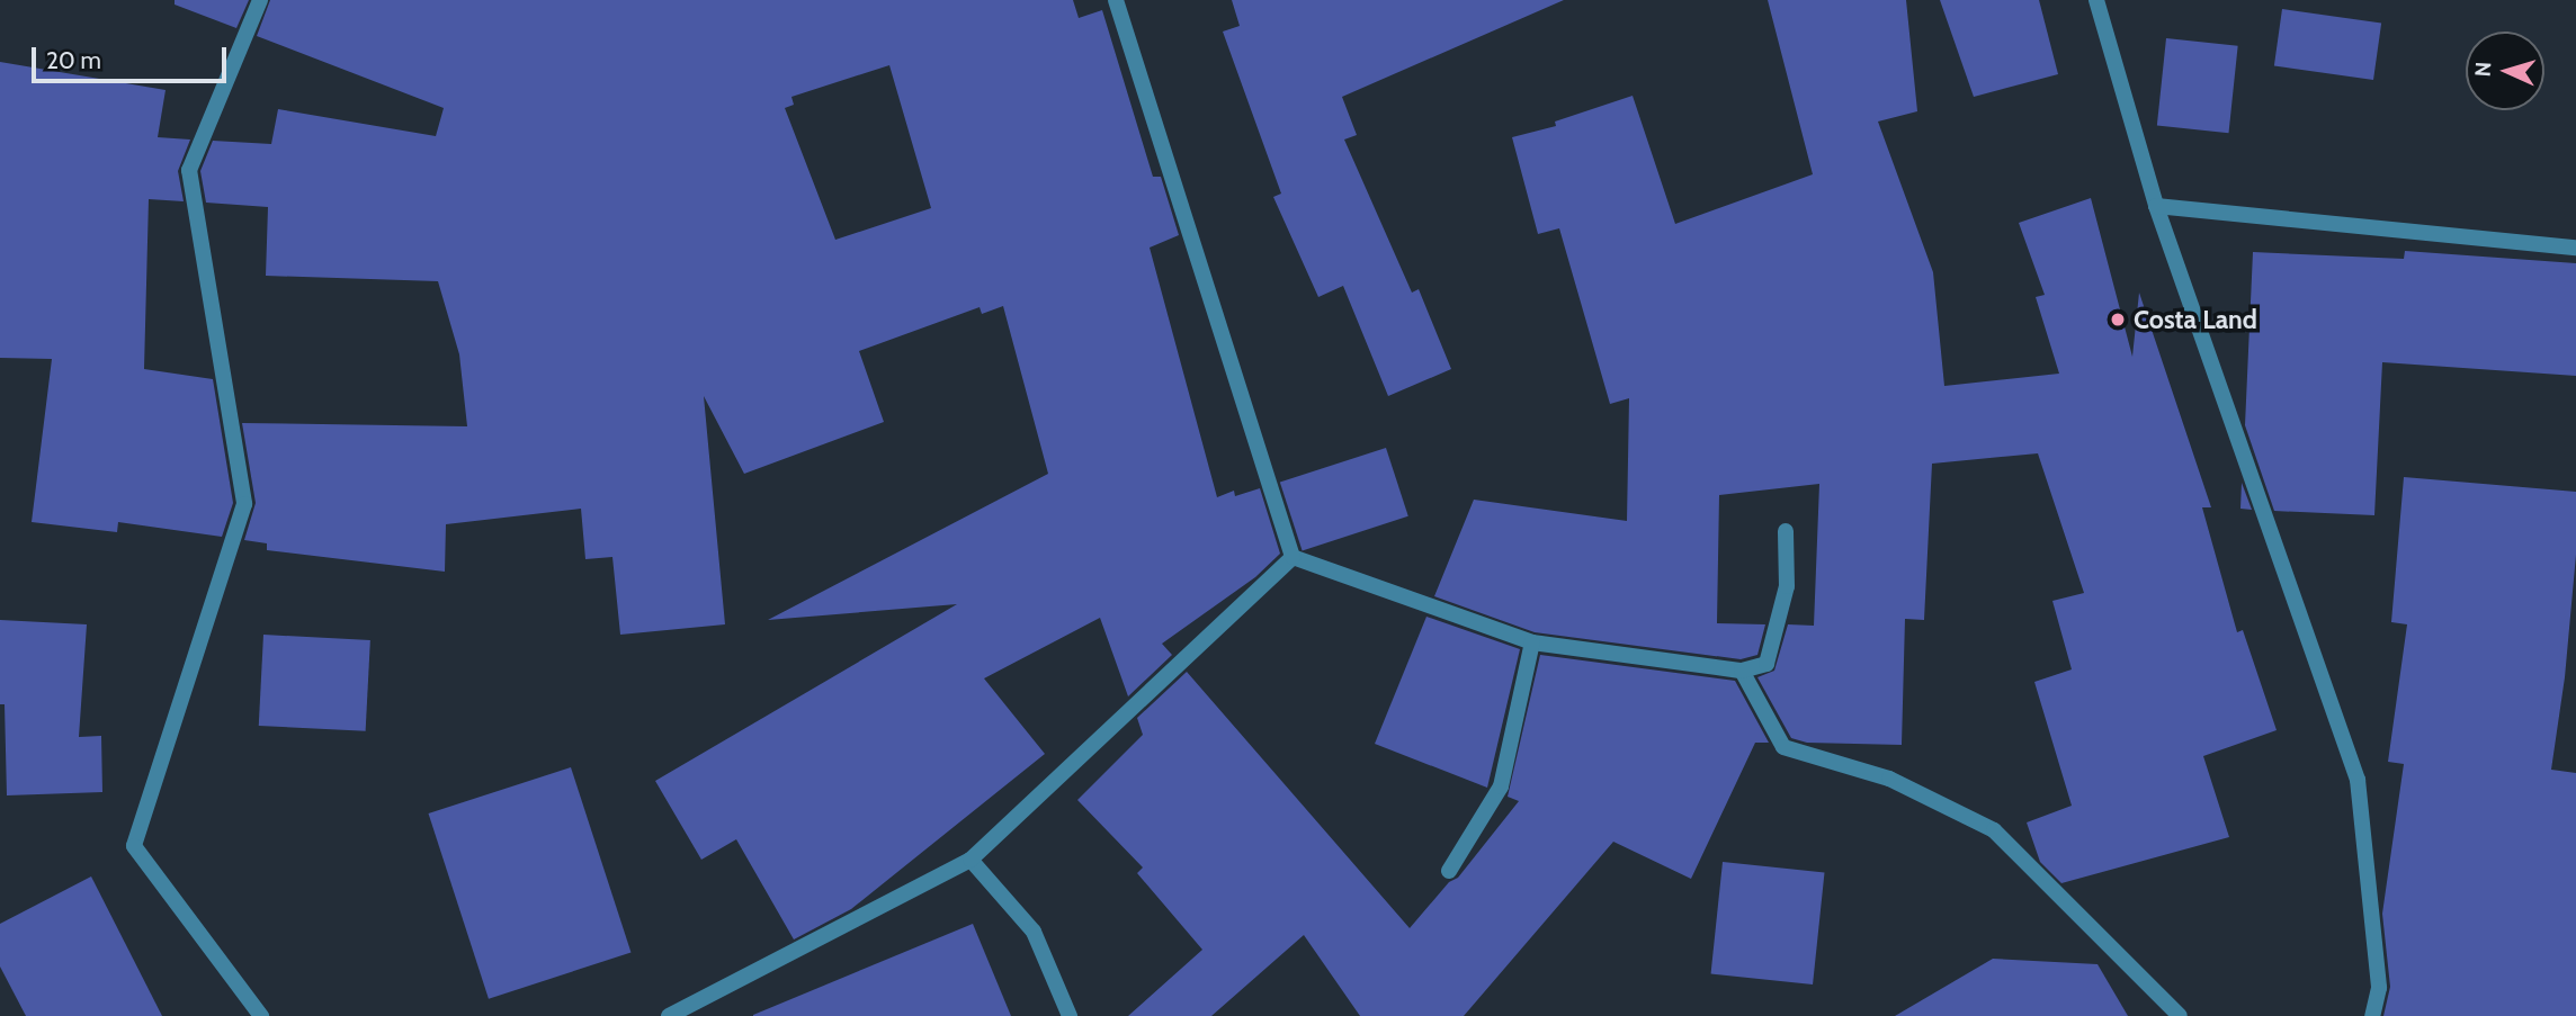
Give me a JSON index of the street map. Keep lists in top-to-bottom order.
{
  "places": ["Costa Land"],
  "scale_bar": "20 m",
  "north": "left"
}
